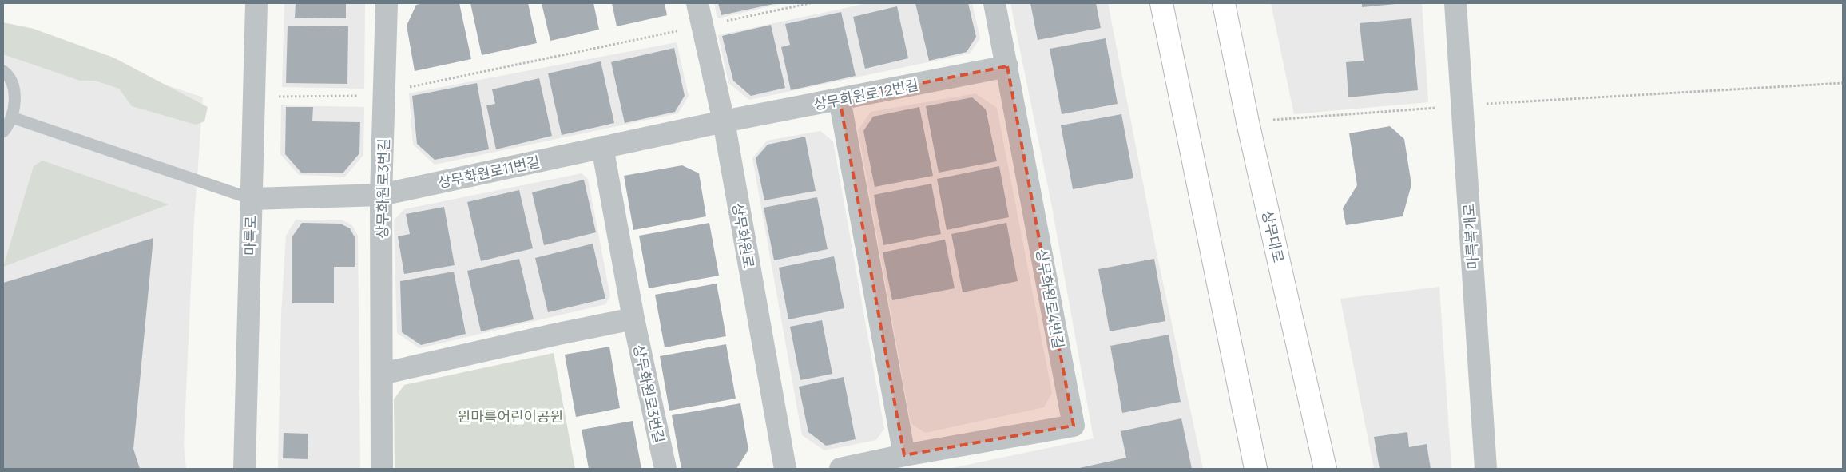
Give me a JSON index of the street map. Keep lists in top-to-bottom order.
{
  "streets": {
    "main road": ["상무대로"],
    "street": [
      "상무화원로12번길",
      "상무화원로11번길",
      "상무화원로3번길",
      "마륵로",
      "상무화원로",
      "마륵복개로",
      "상무화원로4번길"
    ]
  },
  "crossings": [
    ["상무화원로12번길", "상무화원로11번길"],
    ["상무화원로12번길", "상무화원로"],
    ["상무화원로12번길", "상무화원로4번길"],
    ["상무화원로11번길", "상무화원로3번길"],
    ["상무화원로11번길", "마륵로"],
    ["상무화원로11번길", "상무화원로"]
  ],
  "parks": ["원마륵어린이공원"]
}
